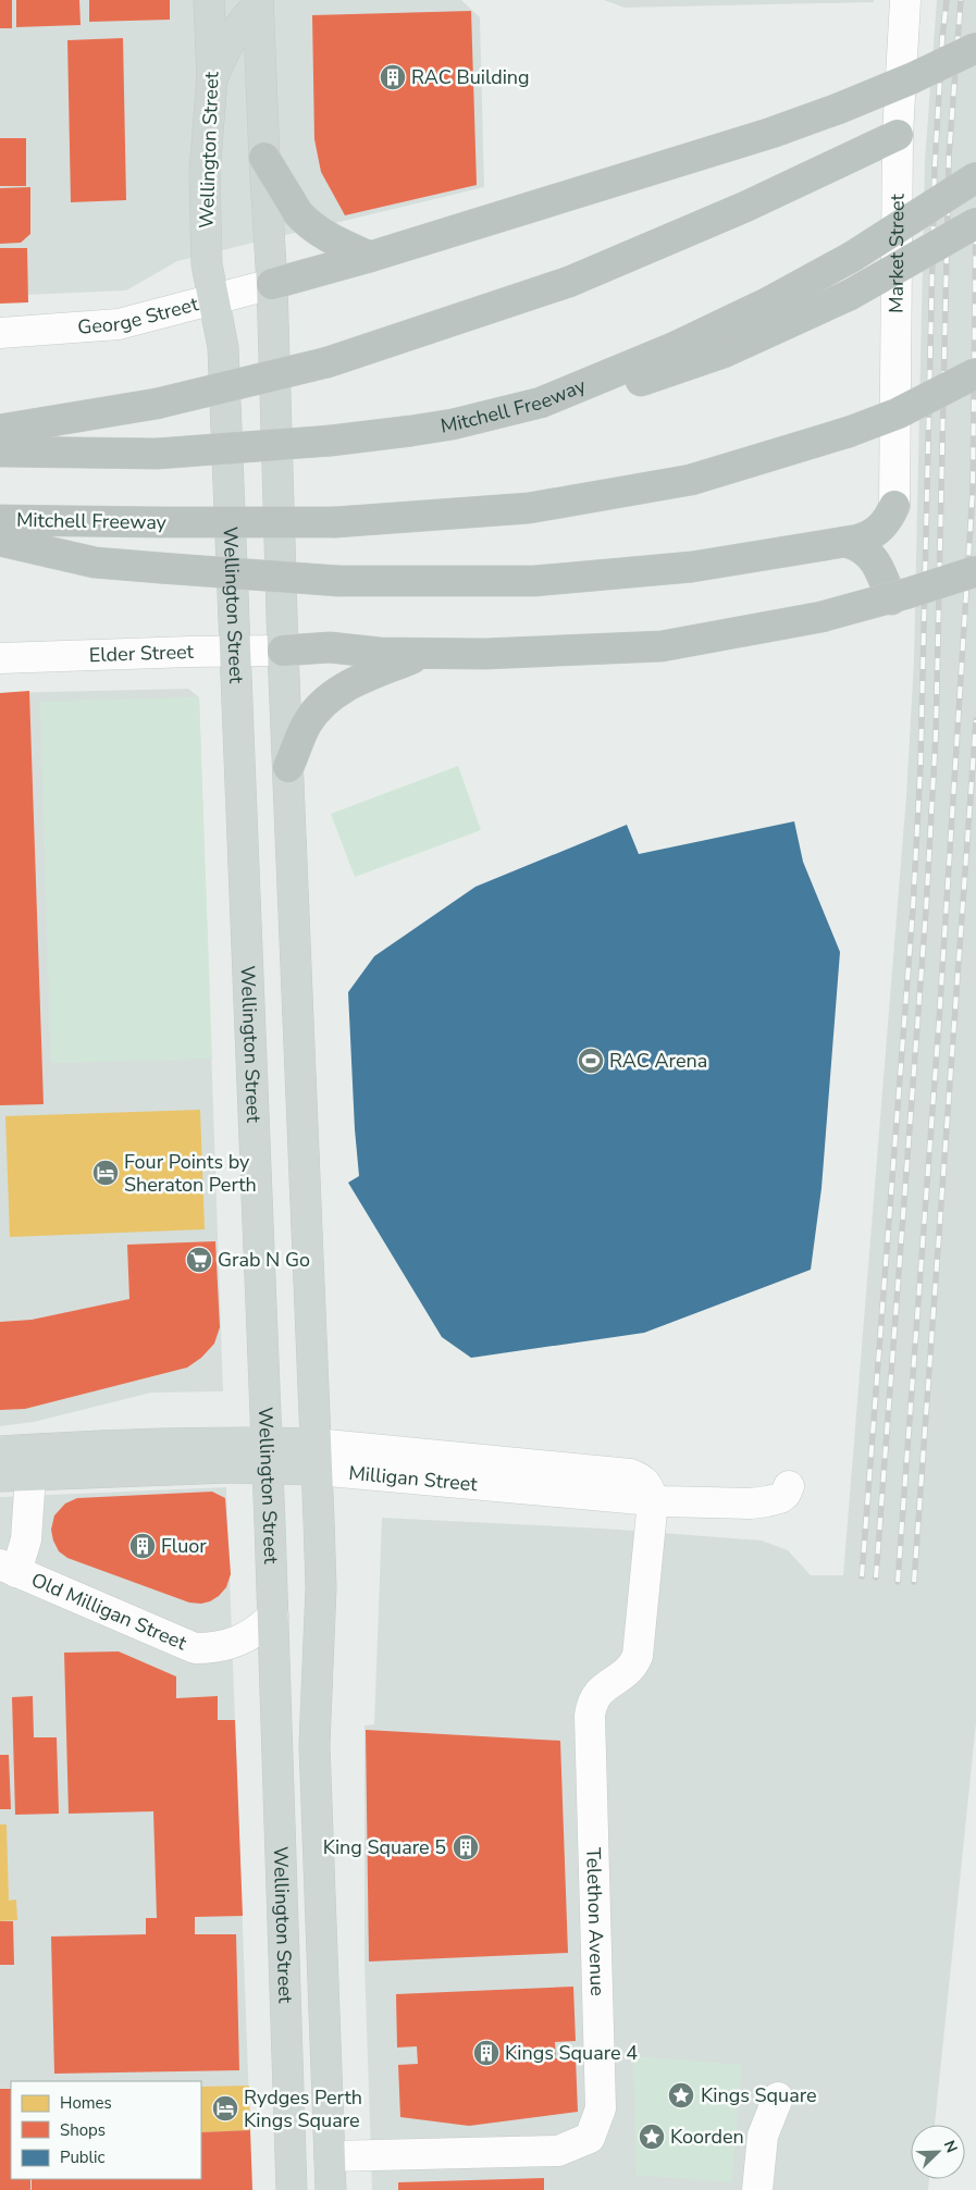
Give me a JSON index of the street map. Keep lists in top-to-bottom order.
{
  "streets": {
    "highway": ["Mitchell Freeway"],
    "main road": ["Wellington Street", "Milligan Street"],
    "street": [
      "Market Street",
      "George Street",
      "Elder Street",
      "Old Milligan Street",
      "Telethon Avenue"
    ]
  },
  "crossings": [
    ["Wellington Street", "George Street"],
    ["Wellington Street", "Elder Street"],
    ["Wellington Street", "Milligan Street"],
    ["Wellington Street", "Old Milligan Street"],
    ["Wellington Street", "Telethon Avenue"],
    ["Milligan Street", "Telethon Avenue"]
  ],
  "places": {
    "building": [
      "RAC Building",
      "Fluor",
      "King Square 5",
      "Kings Square 4"
    ],
    "sports": ["RAC Arena"],
    "hotel": ["Four Points by Sheraton Perth", "Rydges Perth Kings Square"],
    "supermarket": ["Grab N Go"],
    "place": ["Kings Square", "Koorden"]
  },
  "legend": ["Homes", "Shops", "Public"],
  "north": "top right"
}
